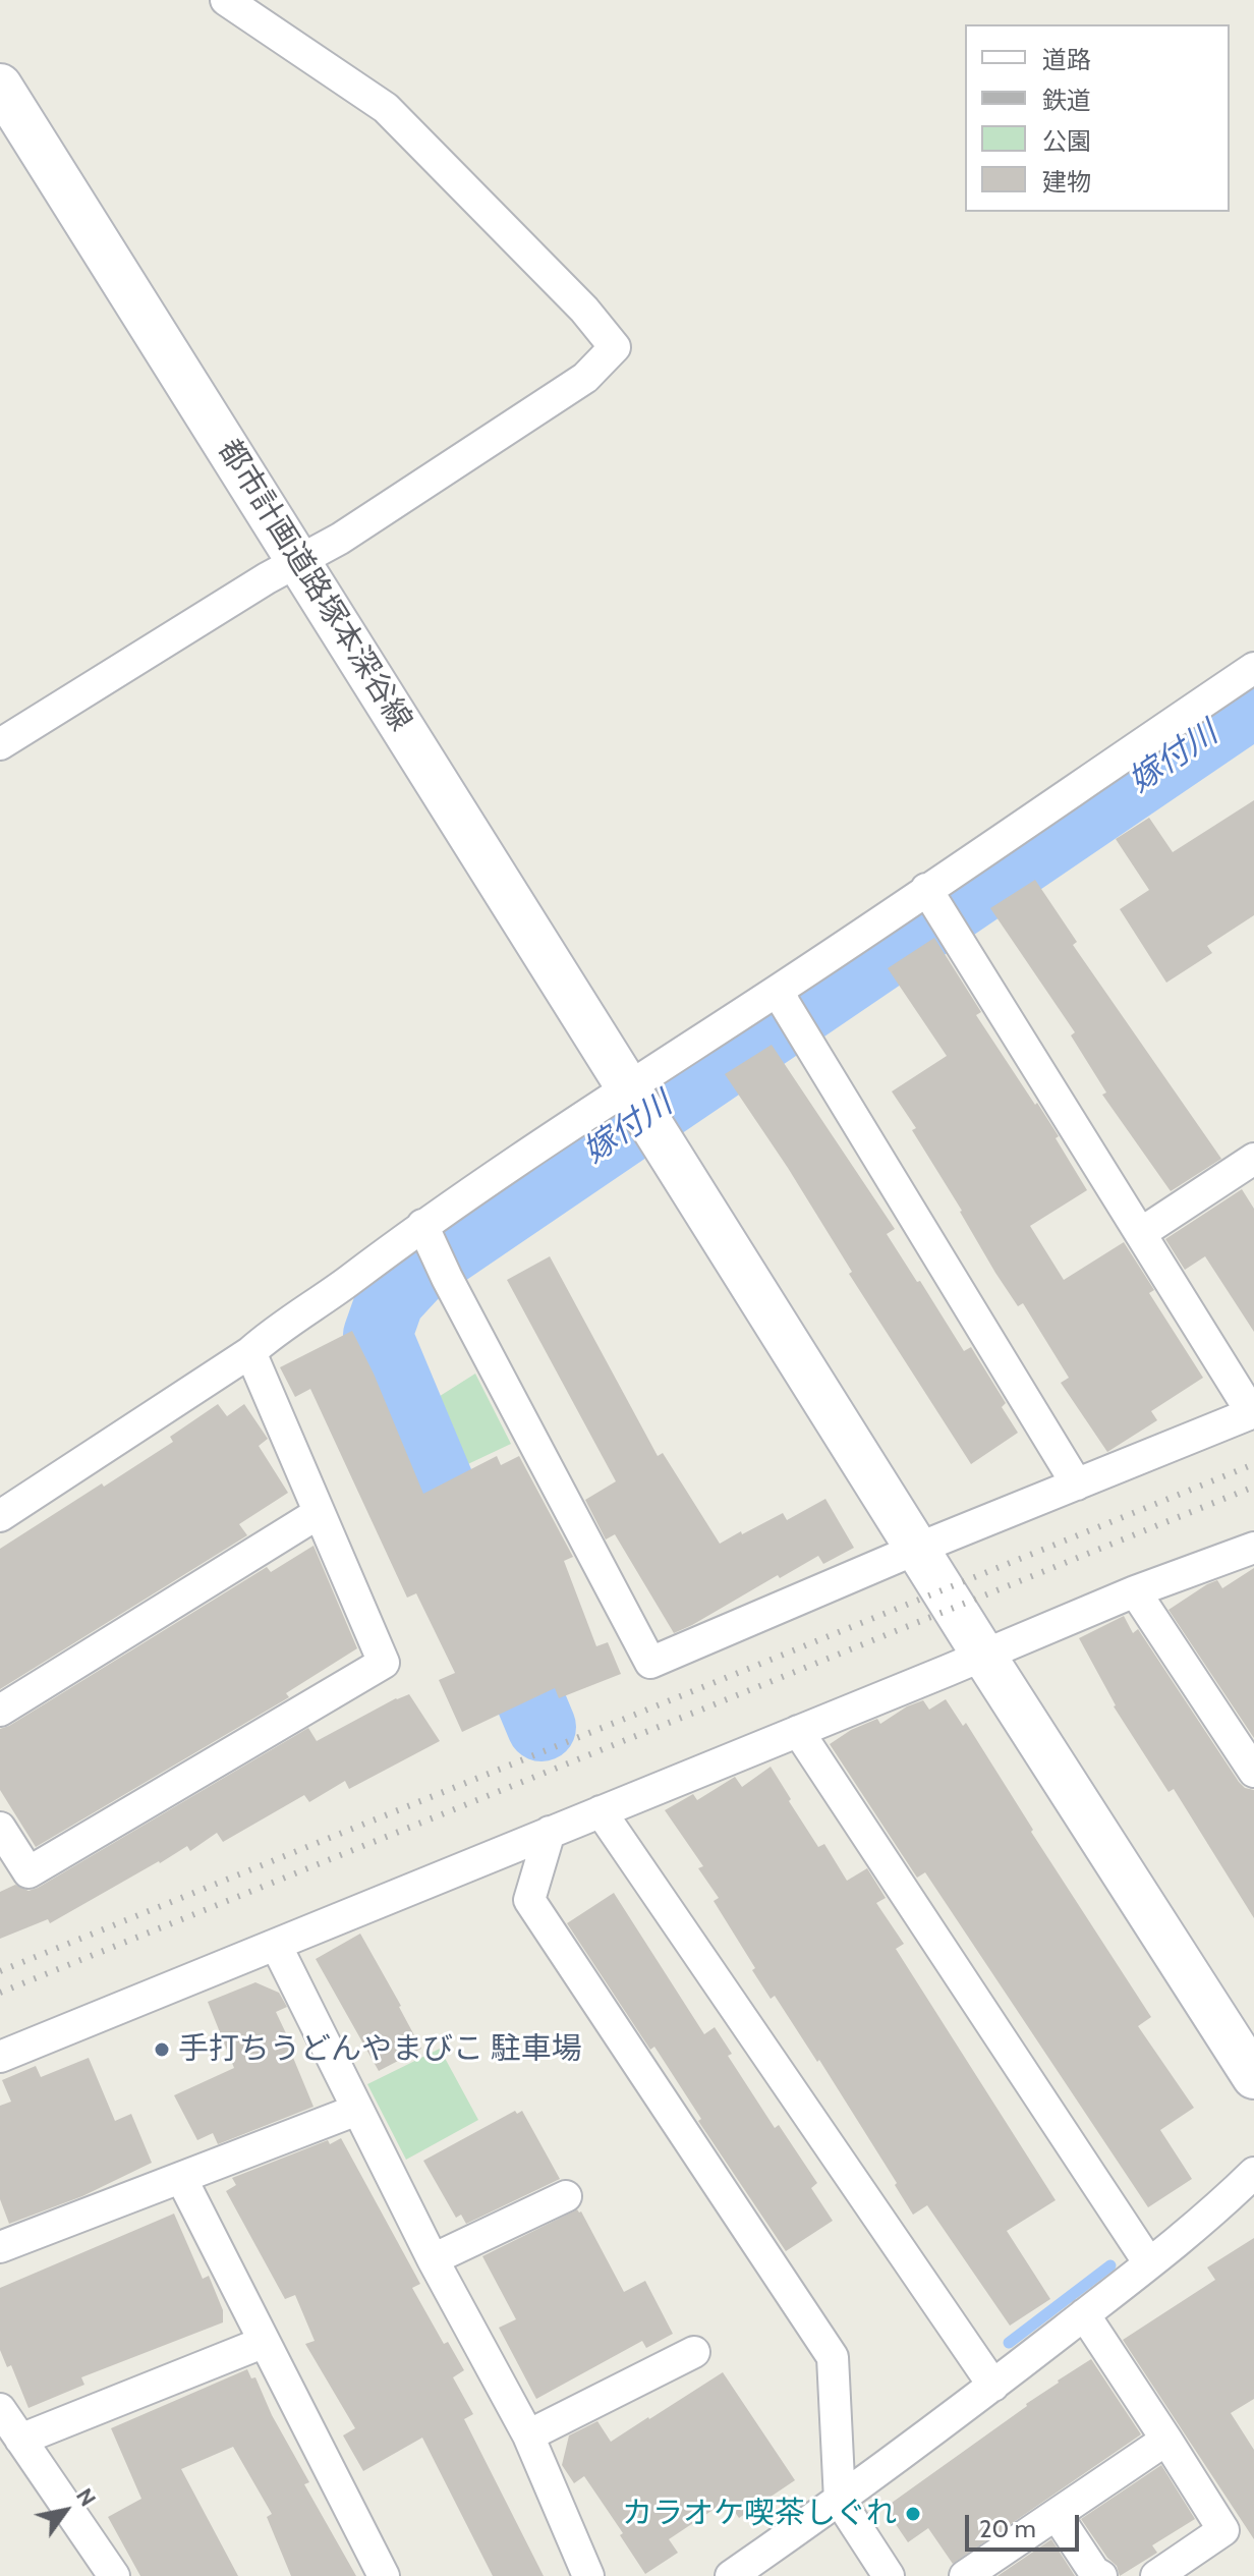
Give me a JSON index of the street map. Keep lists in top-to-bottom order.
{
  "streets": {
    "street": ["都市計画道路塚本深谷線"]
  },
  "water": ["嫁付川"],
  "places": ["手打ちうどんやまびこ 駐車場", "カラオケ喫茶しぐれ"],
  "legend": [
    "道路",
    "鉄道",
    "公園",
    "建物"
  ],
  "scale_bar": "20 m",
  "north": "top right"
}
